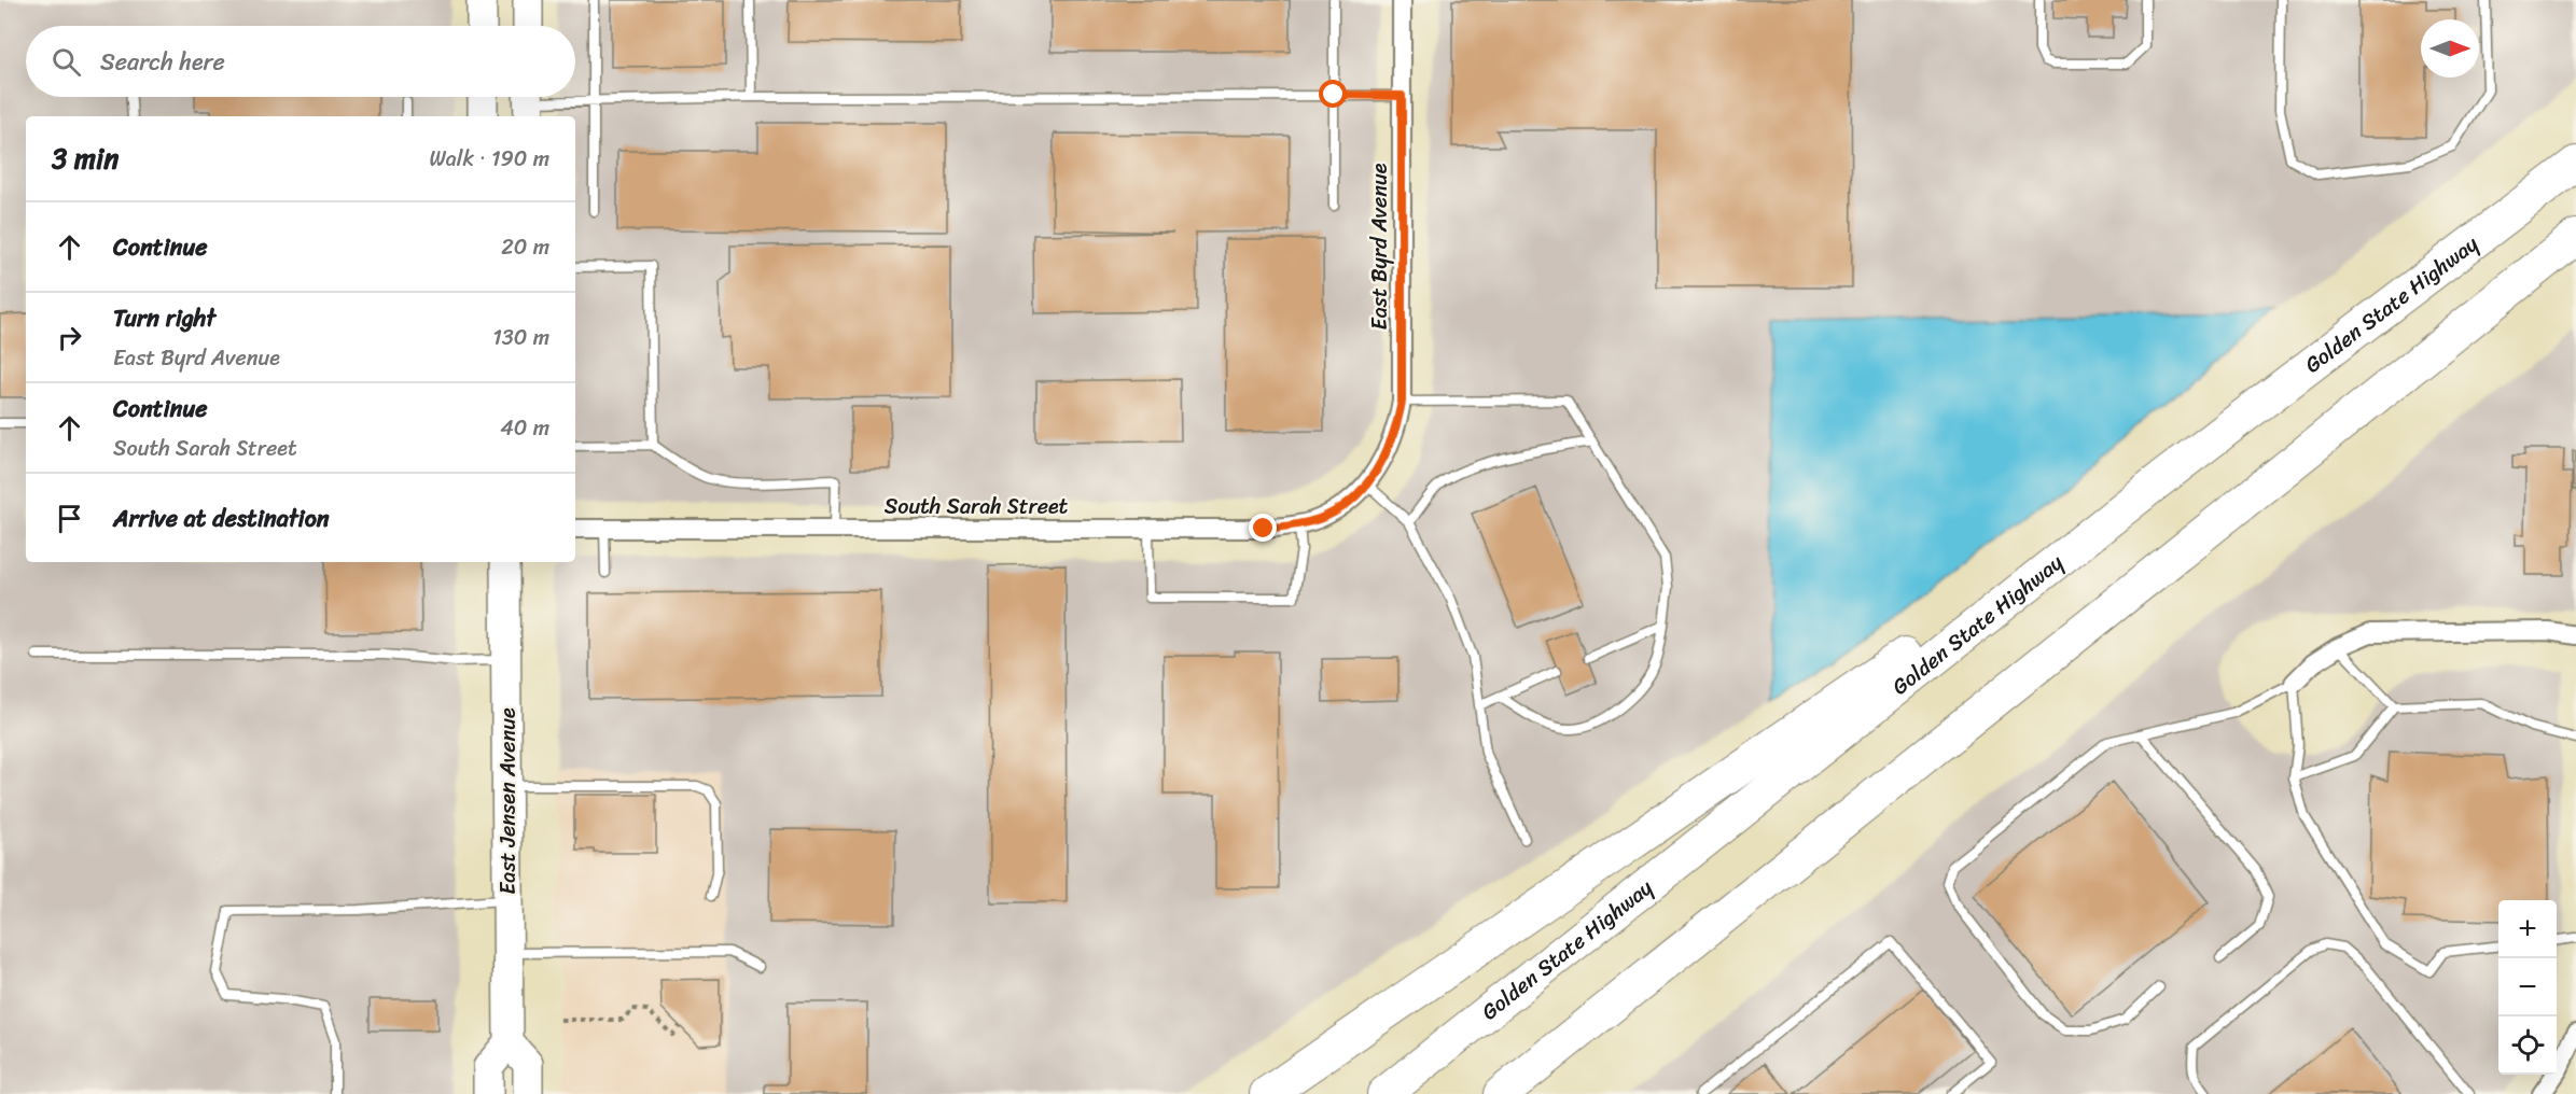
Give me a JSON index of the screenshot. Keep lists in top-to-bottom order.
{
  "streets": {
    "highway": ["Golden State Highway"],
    "main road": ["East Jensen Avenue"],
    "street": ["East Byrd Avenue", "South Sarah Street"]
  },
  "crossings": [
    ["East Byrd Avenue", "South Sarah Street"]
  ],
  "north": "right",
  "page": {
    "search": "Search here",
    "heading": ["3 min", "Walk · 190 m"],
    "list": [
      ["Continue", "20 m"],
      ["Turn right", "East Byrd Avenue", "130 m"],
      ["Continue", "South Sarah Street", "40 m"],
      "Arrive at destination"
    ],
    "map_buttons": ["+", "−"]
  }
}
